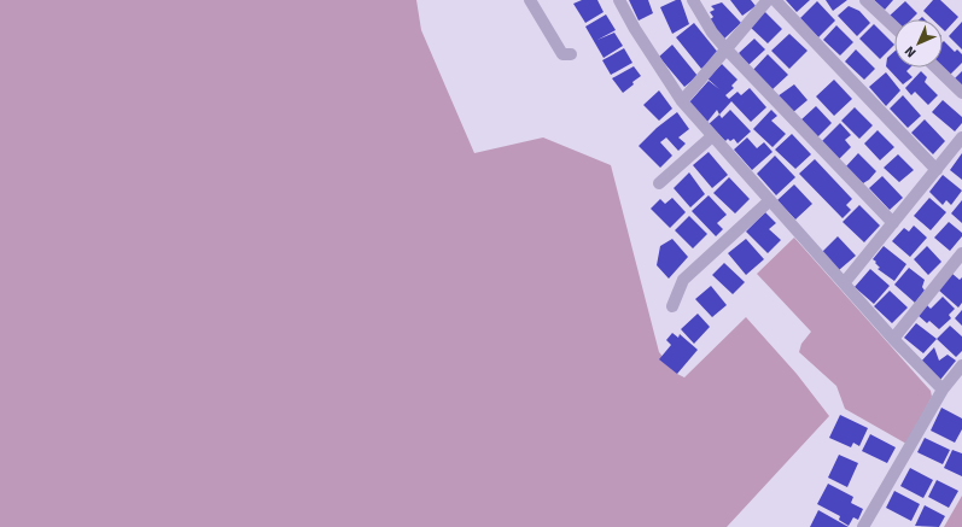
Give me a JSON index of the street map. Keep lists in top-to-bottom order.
{
  "north": "bottom left"
}
